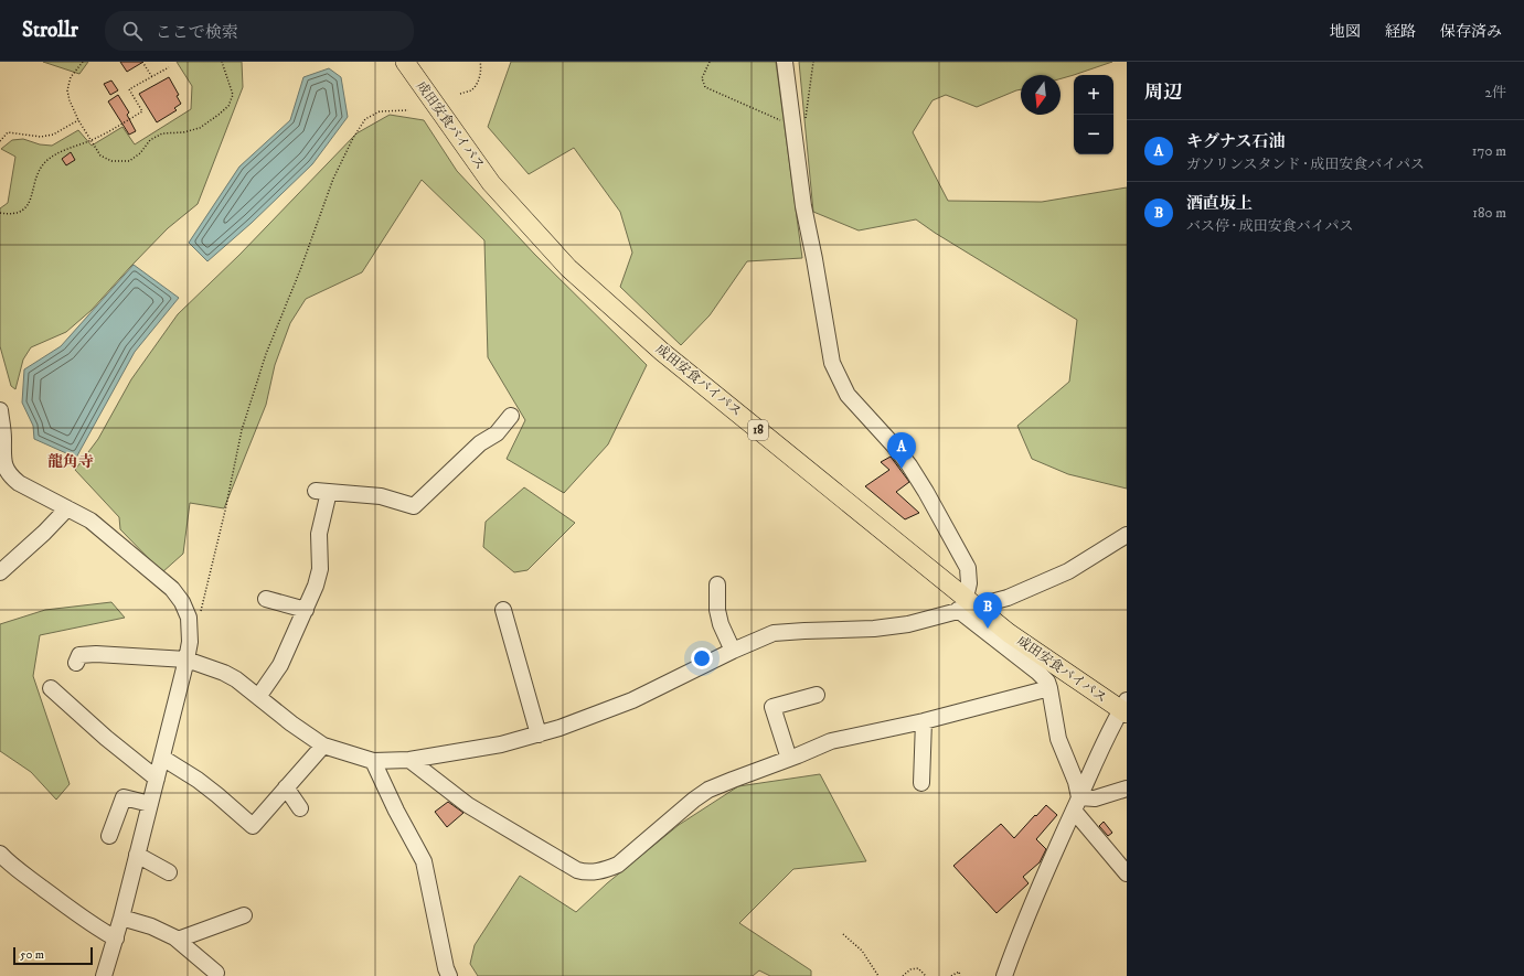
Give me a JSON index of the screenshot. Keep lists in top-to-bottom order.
{
  "streets": {
    "main road": ["成田安食バイパス", "18"]
  },
  "districts": ["龍角寺"],
  "scale_bar": "50 m",
  "north": "bottom",
  "page": {
    "header": "Strollr",
    "search": "ここで検索",
    "nav": ["地図", "経路", "保存済み"],
    "heading": ["周辺", "2件"],
    "map_buttons": ["+", "−"],
    "list": [
      {
        "mark": "A",
        "name": "キグナス石油",
        "note": "ガソリンスタンド · 成田安食バイパス",
        "value": "170 m"
      },
      {
        "mark": "B",
        "name": "酒直坂上",
        "note": "バス停 · 成田安食バイパス",
        "value": "180 m"
      }
    ],
    "pins": ["A", "B"],
    "scale": "50 m"
  }
}
